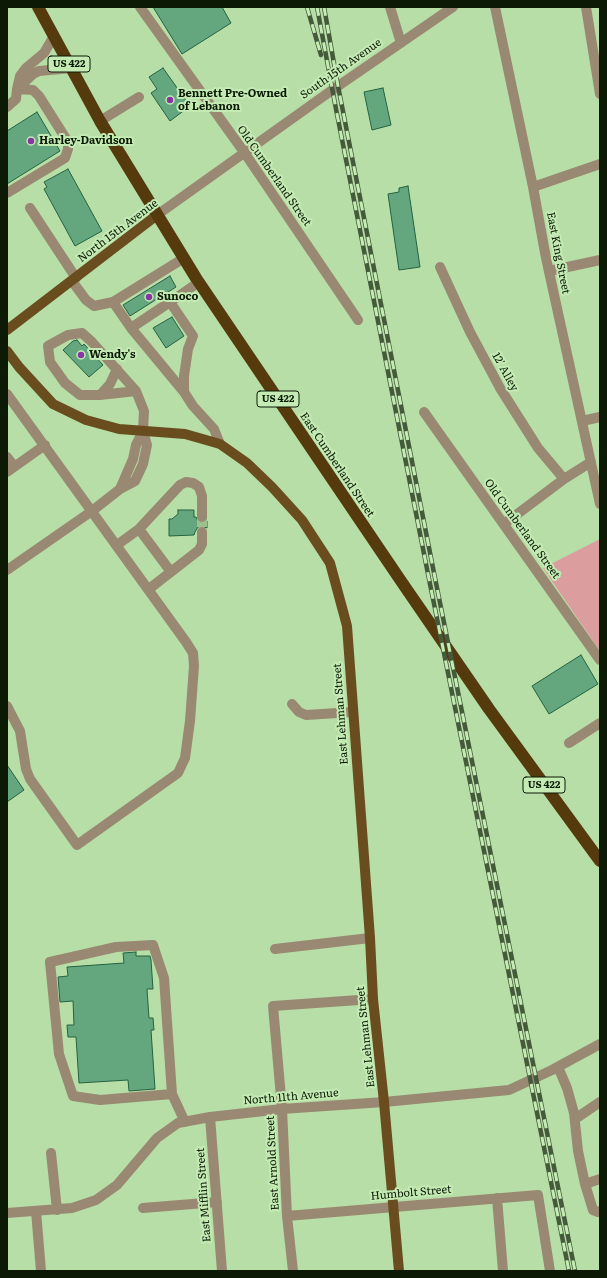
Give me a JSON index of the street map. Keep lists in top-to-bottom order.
{
  "streets": {
    "highway": ["US 422", "East Cumberland Street"],
    "main road": ["North 15th Avenue", "East Lehman Street"],
    "street": [
      "South 15th Avenue",
      "Old Cumberland Street",
      "East King Street",
      "12' Alley",
      "North 11th Avenue",
      "East Arnold Street",
      "Humbolt Street",
      "East Mifflin Street"
    ]
  },
  "crossings": [
    ["South 15th Avenue", "Old Cumberland Street"],
    ["South 15th Avenue", "North 15th Avenue"],
    ["Old Cumberland Street", "North 15th Avenue"],
    ["North 15th Avenue", "East Cumberland Street"],
    ["East Lehman Street", "North 11th Avenue"],
    ["East Lehman Street", "East Arnold Street"],
    ["East Lehman Street", "Humbolt Street"],
    ["North 11th Avenue", "East Arnold Street"],
    ["North 11th Avenue", "East Mifflin Street"],
    ["East Arnold Street", "Humbolt Street"]
  ],
  "places": [
    "Bennett Pre-Owned of Lebanon",
    "Harley-Davidson",
    "Sunoco",
    "Wendy's"
  ]
}
